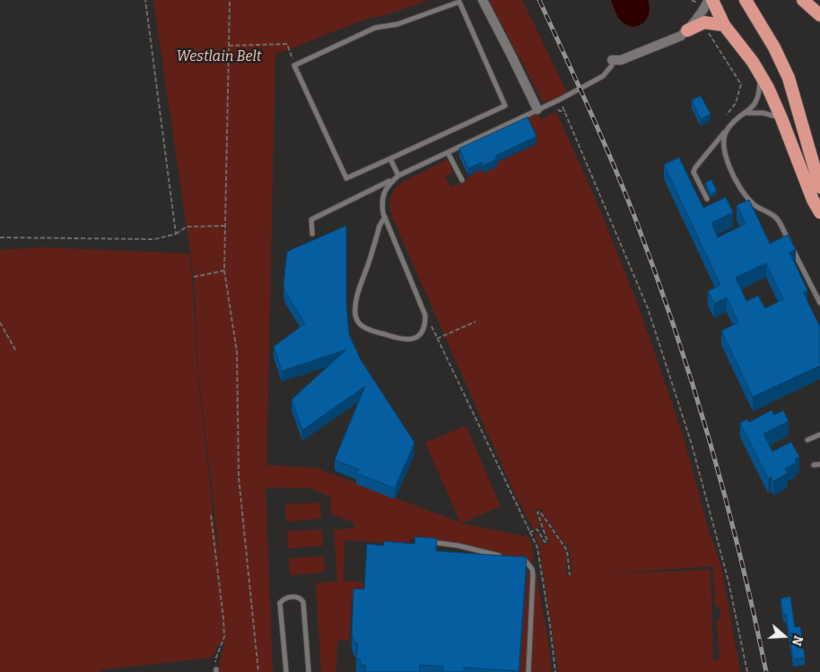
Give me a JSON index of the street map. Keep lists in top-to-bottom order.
{
  "parks": ["Westlain Belt"],
  "north": "right"
}
